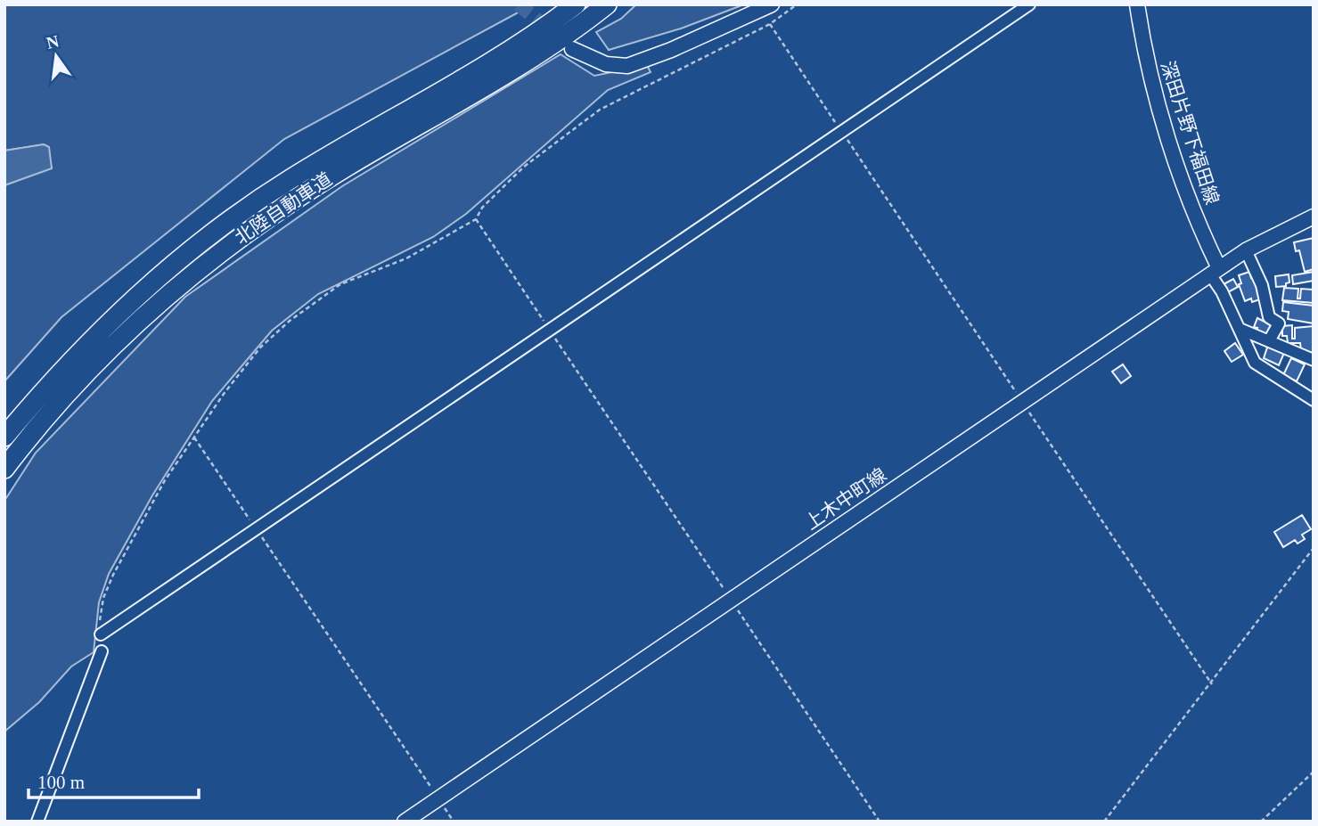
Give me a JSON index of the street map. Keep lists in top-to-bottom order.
{
  "streets": {
    "highway": ["北陸自動車道"],
    "main road": ["深田片野下福田線", "上木中町線"]
  },
  "crossings": [
    ["深田片野下福田線", "上木中町線"]
  ],
  "scale_bar": "100 m",
  "north": "top"
}
